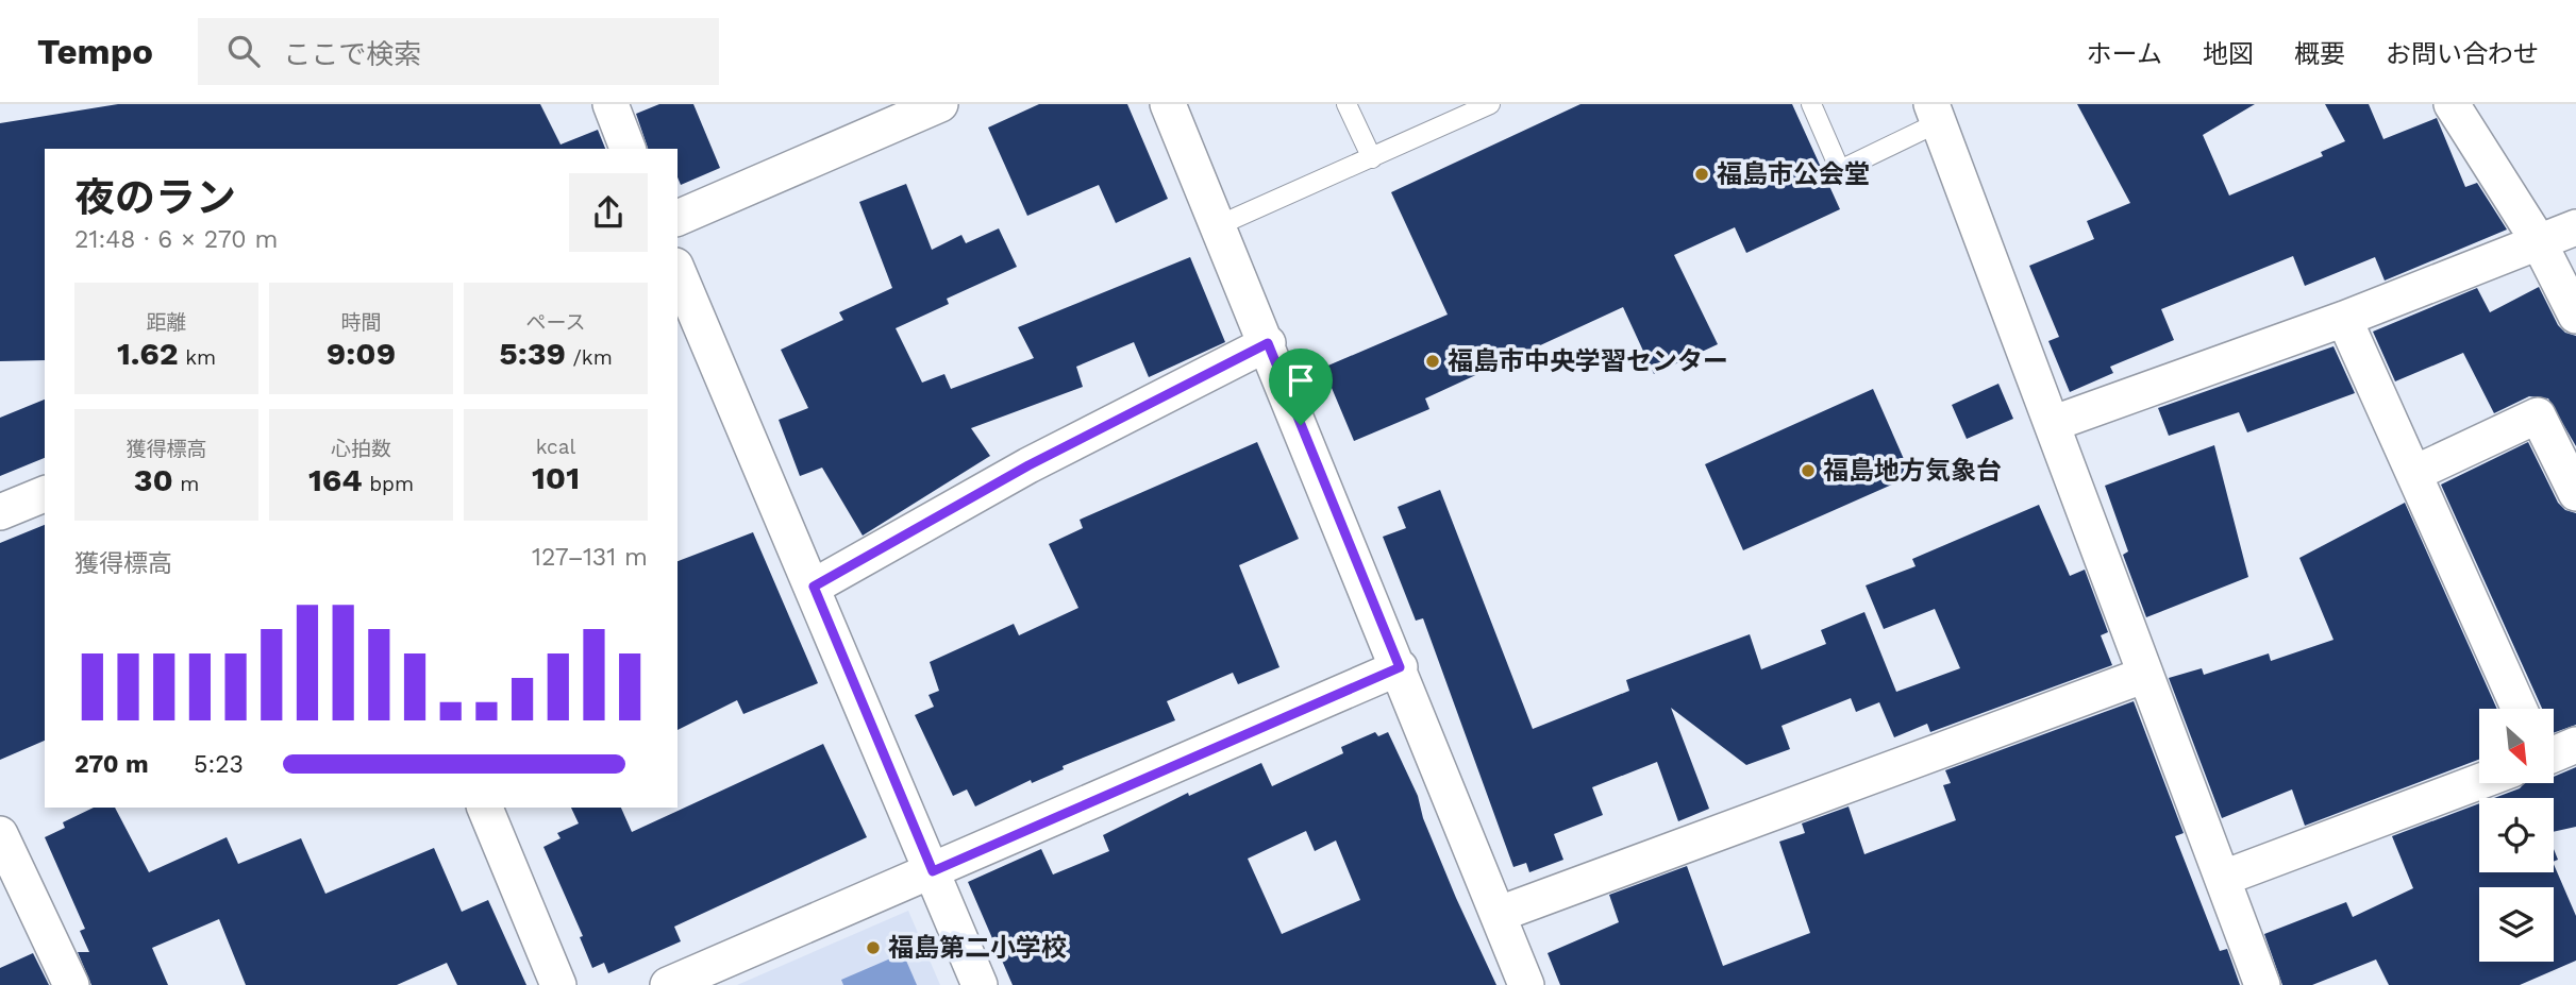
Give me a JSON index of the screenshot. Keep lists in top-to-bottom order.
{
  "places": [
    "福島市公会堂",
    "福島市中央学習センター",
    "福島地方気象台",
    "福島第二小学校"
  ],
  "north": "bottom right",
  "page": {
    "header": "Tempo",
    "search": "ここで検索",
    "nav": [
      "ホーム",
      "地図",
      "概要",
      "お問い合わせ"
    ],
    "heading": ["夜のラン", "21:48 · 6 × 270 m"],
    "stats": [
      ["距離", "1.62 km"],
      ["時間", "9:09"],
      ["ペース", "5:39 /km"],
      ["獲得標高", "30 m"],
      ["心拍数", "164 bpm"],
      ["kcal", "101"]
    ],
    "chart": ["獲得標高", "127–131 m"],
    "list": [
      {
        "name": "270 m",
        "note": "5:23"
      }
    ]
  }
}
